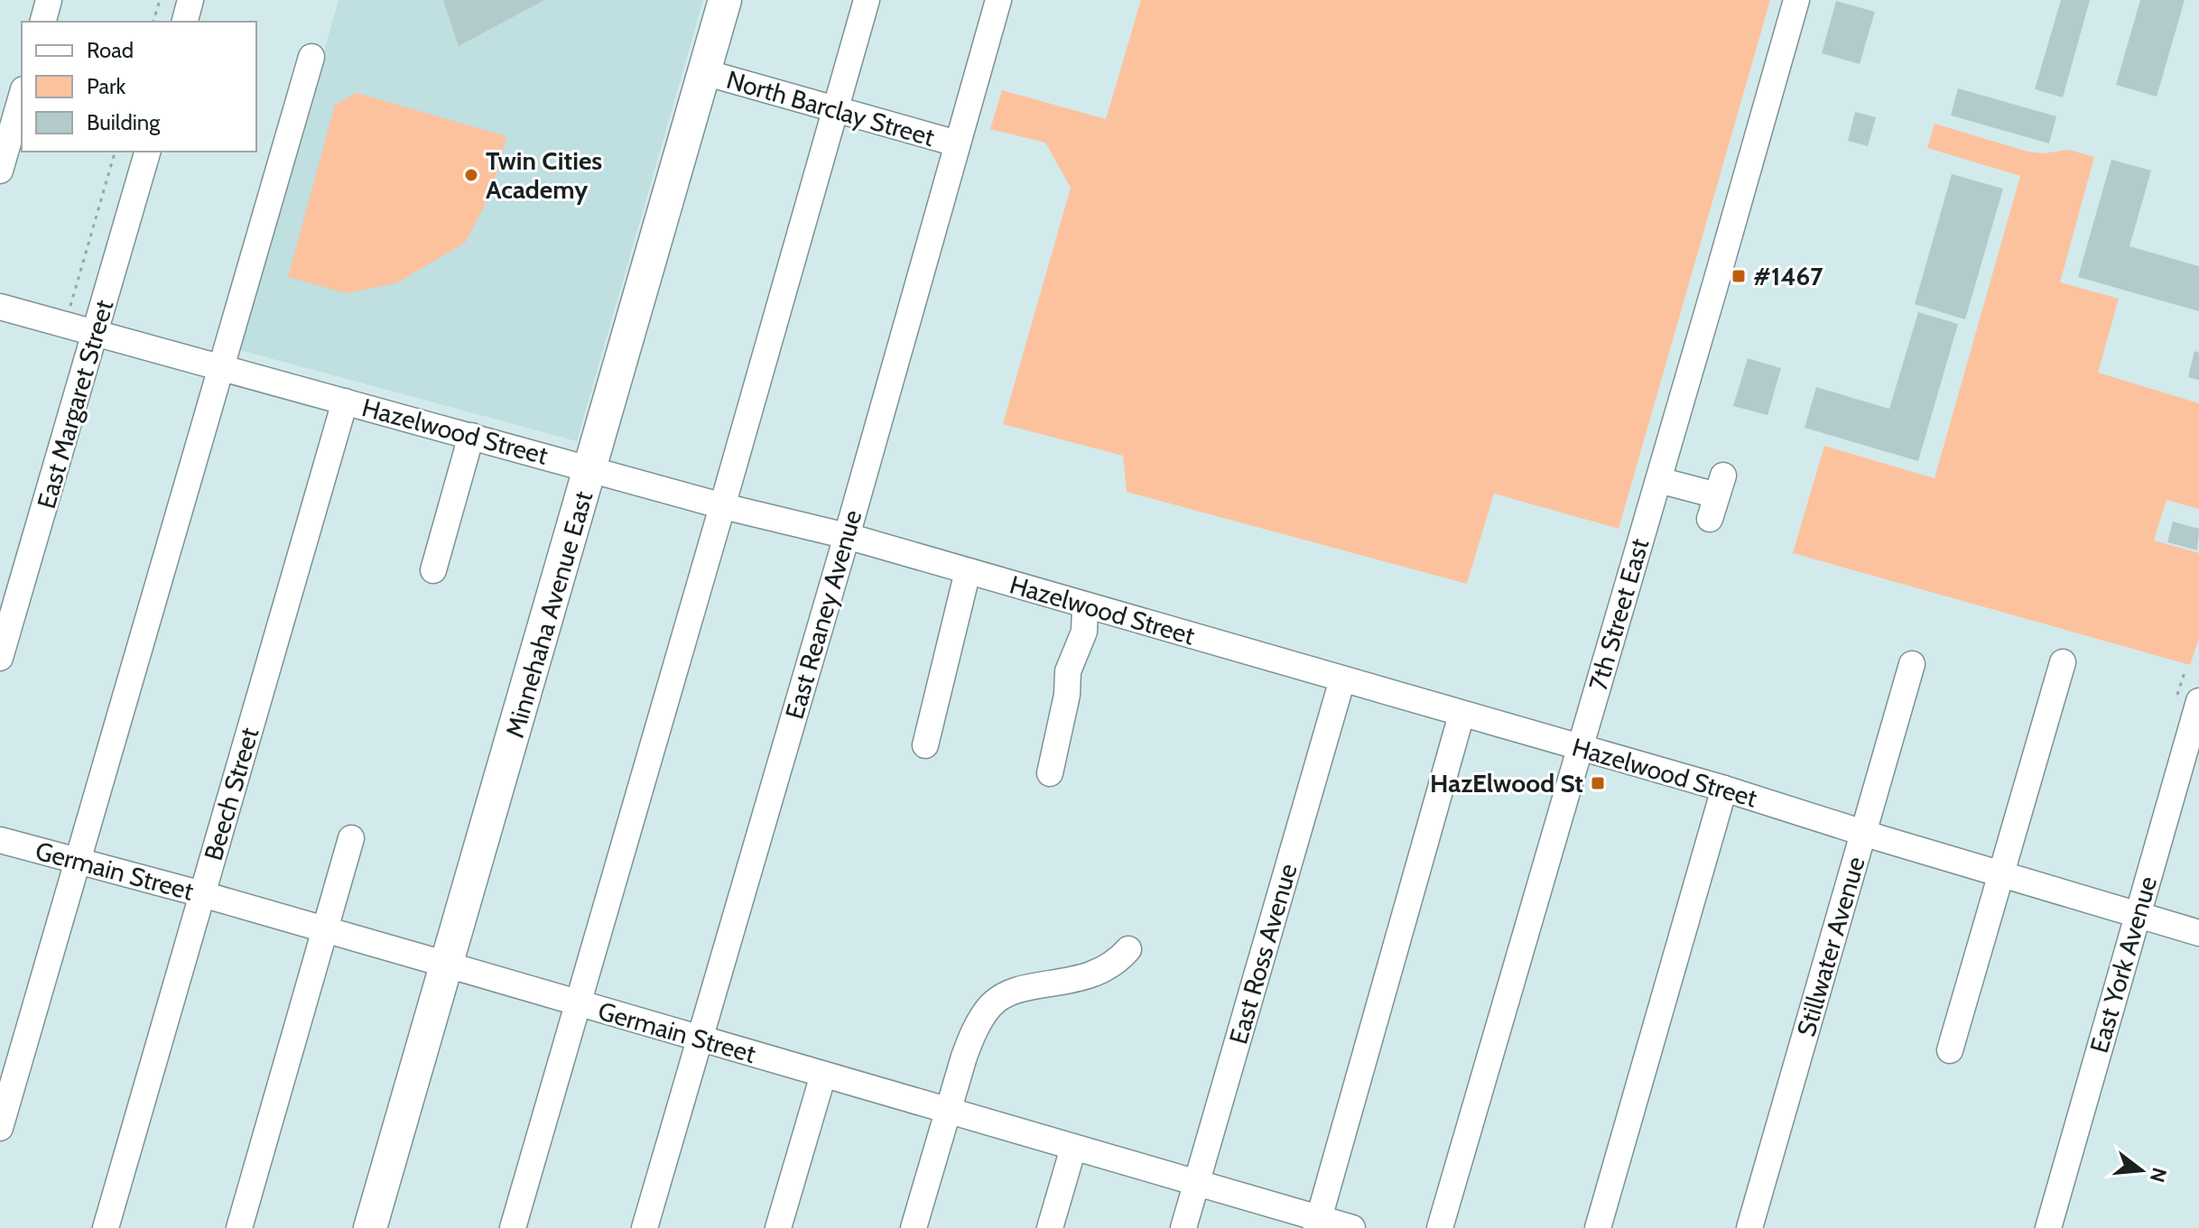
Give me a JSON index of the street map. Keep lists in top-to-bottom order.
{
  "streets": {
    "main road": ["Minnehaha Avenue East"],
    "street": [
      "North Barclay Street",
      "East Margaret Street",
      "Hazelwood Street",
      "East Reaney Avenue",
      "7th Street East",
      "Beech Street",
      "Germain Street",
      "Stillwater Avenue",
      "East Ross Avenue",
      "East York Avenue"
    ]
  },
  "crossings": [
    ["North Barclay Street", "Minnehaha Avenue East"],
    ["North Barclay Street", "East Reaney Avenue"],
    ["East Margaret Street", "Hazelwood Street"],
    ["Hazelwood Street", "Minnehaha Avenue East"],
    ["Hazelwood Street", "East Reaney Avenue"],
    ["Hazelwood Street", "7th Street East"],
    ["Hazelwood Street", "Beech Street"],
    ["Hazelwood Street", "Stillwater Avenue"],
    ["Hazelwood Street", "East Ross Avenue"],
    ["Hazelwood Street", "East York Avenue"],
    ["Minnehaha Avenue East", "Germain Street"],
    ["East Reaney Avenue", "Germain Street"],
    ["Beech Street", "Germain Street"],
    ["Germain Street", "East Ross Avenue"]
  ],
  "places": {
    "other": ["Twin Cities Academy"],
    "transit": ["#1467", "HazElwood St"]
  },
  "legend": ["Road", "Park", "Building"],
  "north": "right"
}
